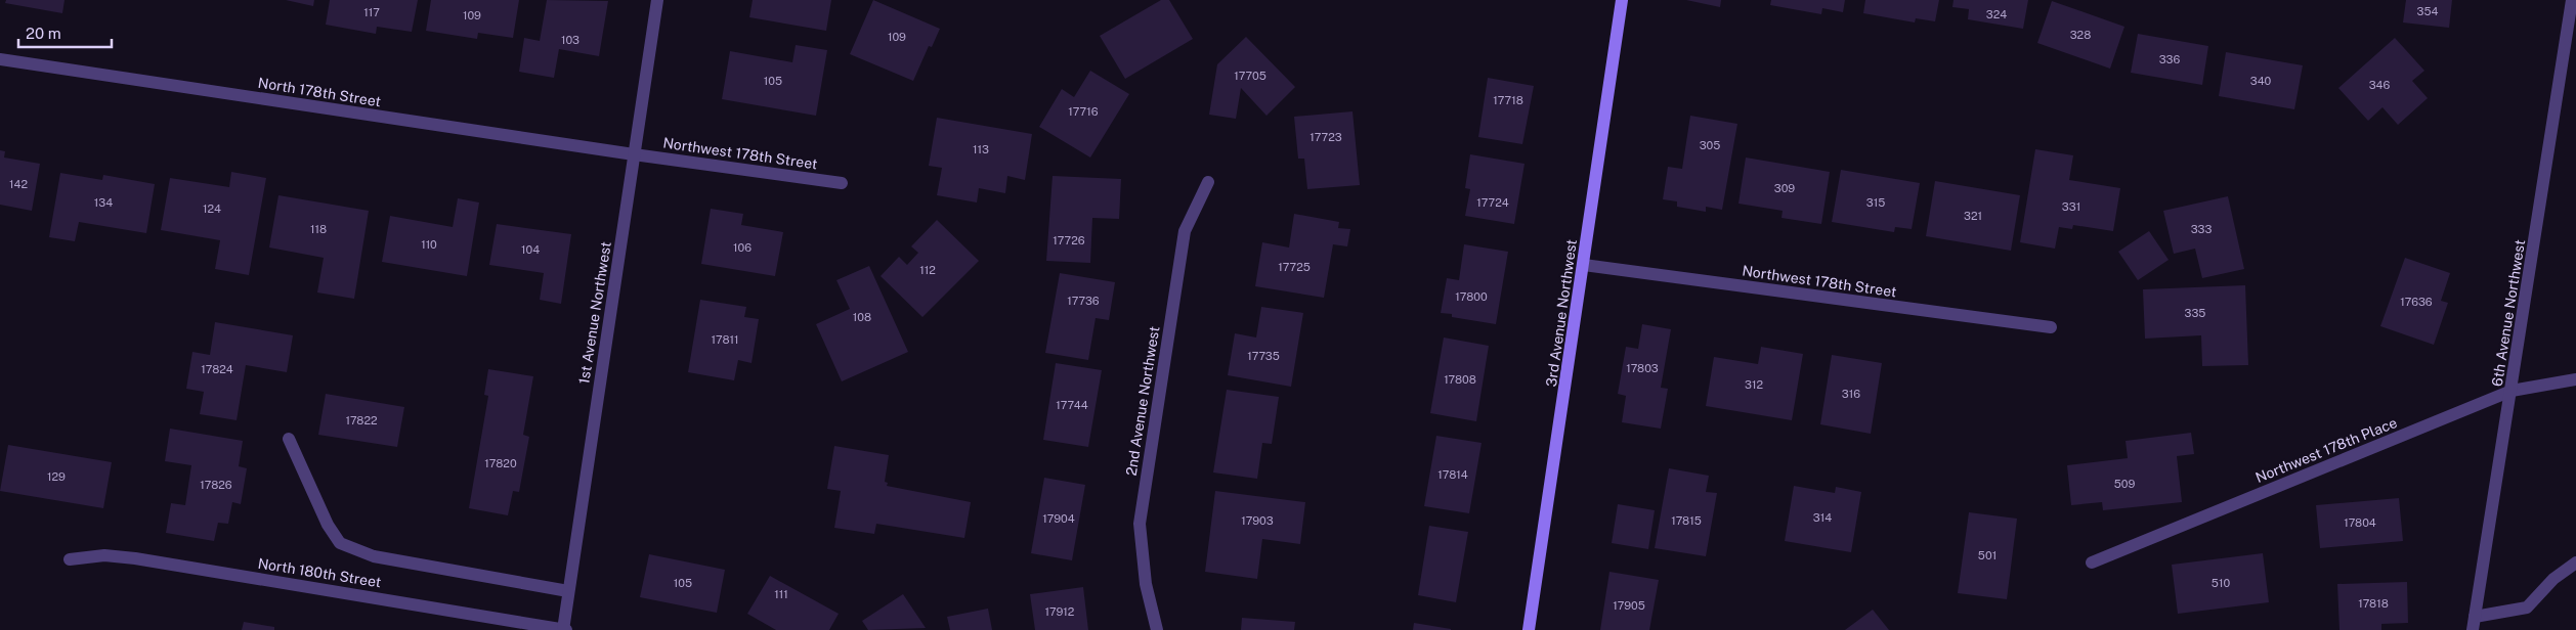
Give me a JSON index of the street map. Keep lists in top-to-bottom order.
{
  "streets": {
    "street": [
      "North 178th Street",
      "Northwest 178th Street",
      "1st Avenue Northwest",
      "3rd Avenue Northwest",
      "6th Avenue Northwest",
      "2nd Avenue Northwest",
      "Northwest 178th Place",
      "North 180th Street"
    ]
  },
  "crossings": [
    ["North 178th Street", "Northwest 178th Street"],
    ["North 178th Street", "1st Avenue Northwest"],
    ["Northwest 178th Street", "1st Avenue Northwest"],
    ["Northwest 178th Street", "3rd Avenue Northwest"],
    ["1st Avenue Northwest", "North 180th Street"],
    ["6th Avenue Northwest", "Northwest 178th Place"]
  ],
  "house_numbers": [
    "354",
    "117",
    "324",
    "109",
    "328",
    "109",
    "103",
    "336",
    "17705",
    "105",
    "340",
    "346",
    "17718",
    "17716",
    "17723",
    "305",
    "113",
    "142",
    "309",
    "134",
    "17724",
    "315",
    "331",
    "124",
    "321",
    "118",
    "333",
    "17726",
    "110",
    "106",
    "104",
    "17725",
    "112",
    "17800",
    "17736",
    "17636",
    "335",
    "108",
    "17811",
    "17735",
    "17803",
    "17824",
    "17808",
    "312",
    "316",
    "17744",
    "17822",
    "17820",
    "17814",
    "129",
    "509",
    "17826",
    "314",
    "17904",
    "17903",
    "17815",
    "17804",
    "501",
    "105",
    "510",
    "111",
    "17818",
    "17905",
    "17912"
  ],
  "scale_bar": "20 m"
}
